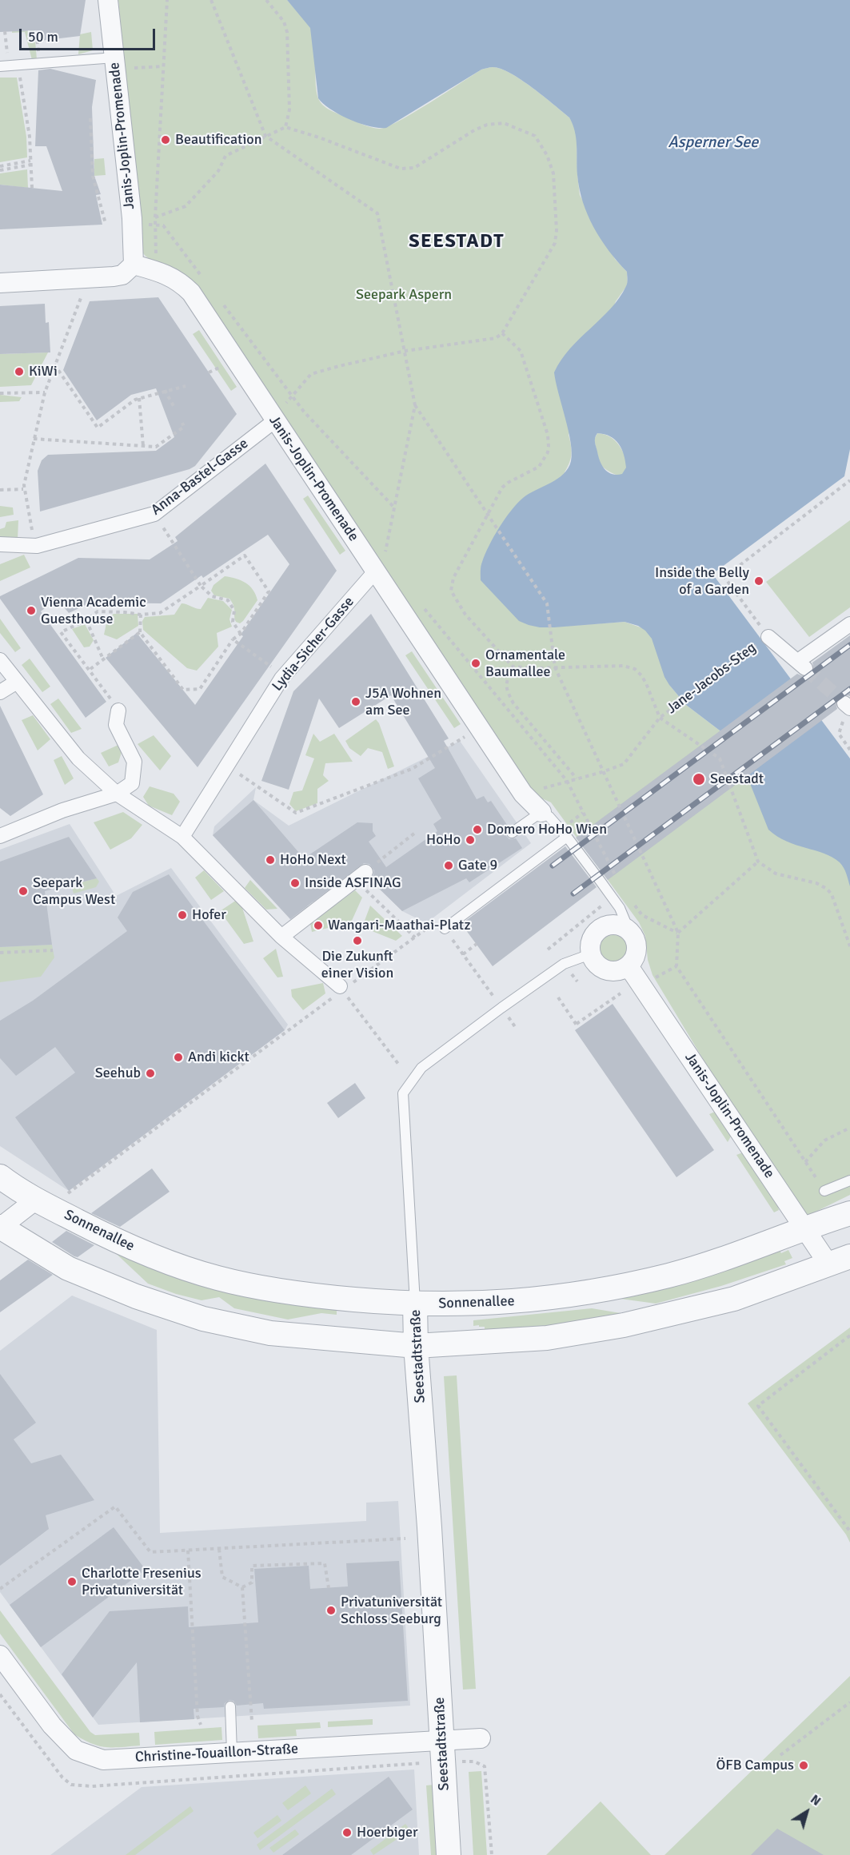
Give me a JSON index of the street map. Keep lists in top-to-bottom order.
{
  "streets": {
    "street": [
      "Janis-Joplin-Promenade",
      "Anna-Bastel-Gasse",
      "Lydia-Sicher-Gasse",
      "Sonnenallee",
      "Seestadtstraße",
      "Christine-Touaillon-Straße"
    ],
    "path": ["Jane-Jacobs-Steg"]
  },
  "crossings": [
    ["Janis-Joplin-Promenade", "Anna-Bastel-Gasse"],
    ["Janis-Joplin-Promenade", "Lydia-Sicher-Gasse"],
    ["Janis-Joplin-Promenade", "Sonnenallee"],
    ["Janis-Joplin-Promenade", "Seestadtstraße"],
    ["Sonnenallee", "Seestadtstraße"],
    ["Seestadtstraße", "Christine-Touaillon-Straße"]
  ],
  "districts": ["SEESTADT"],
  "water": ["Asperner See"],
  "parks": ["Seepark Aspern"],
  "places": [
    "Beautification",
    "KiWi",
    "Inside the Belly of a Garden",
    "Vienna Academic Guesthouse",
    "Ornamentale Baumallee",
    "J5A Wohnen am See",
    "Seestadt",
    "Domero HoHo Wien",
    "HoHo",
    "HoHo Next",
    "Gate 9",
    "Inside ASFINAG",
    "Seepark Campus West",
    "Hofer",
    "Wangari-Maathai-Platz",
    "Die Zukunft einer Vision",
    "Andi kickt",
    "Seehub",
    "Charlotte Fresenius Privatuniversität",
    "Privatuniversität Schloss Seeburg",
    "ÖFB Campus",
    "Hoerbiger"
  ],
  "scale_bar": "50 m",
  "north": "top right"
}
